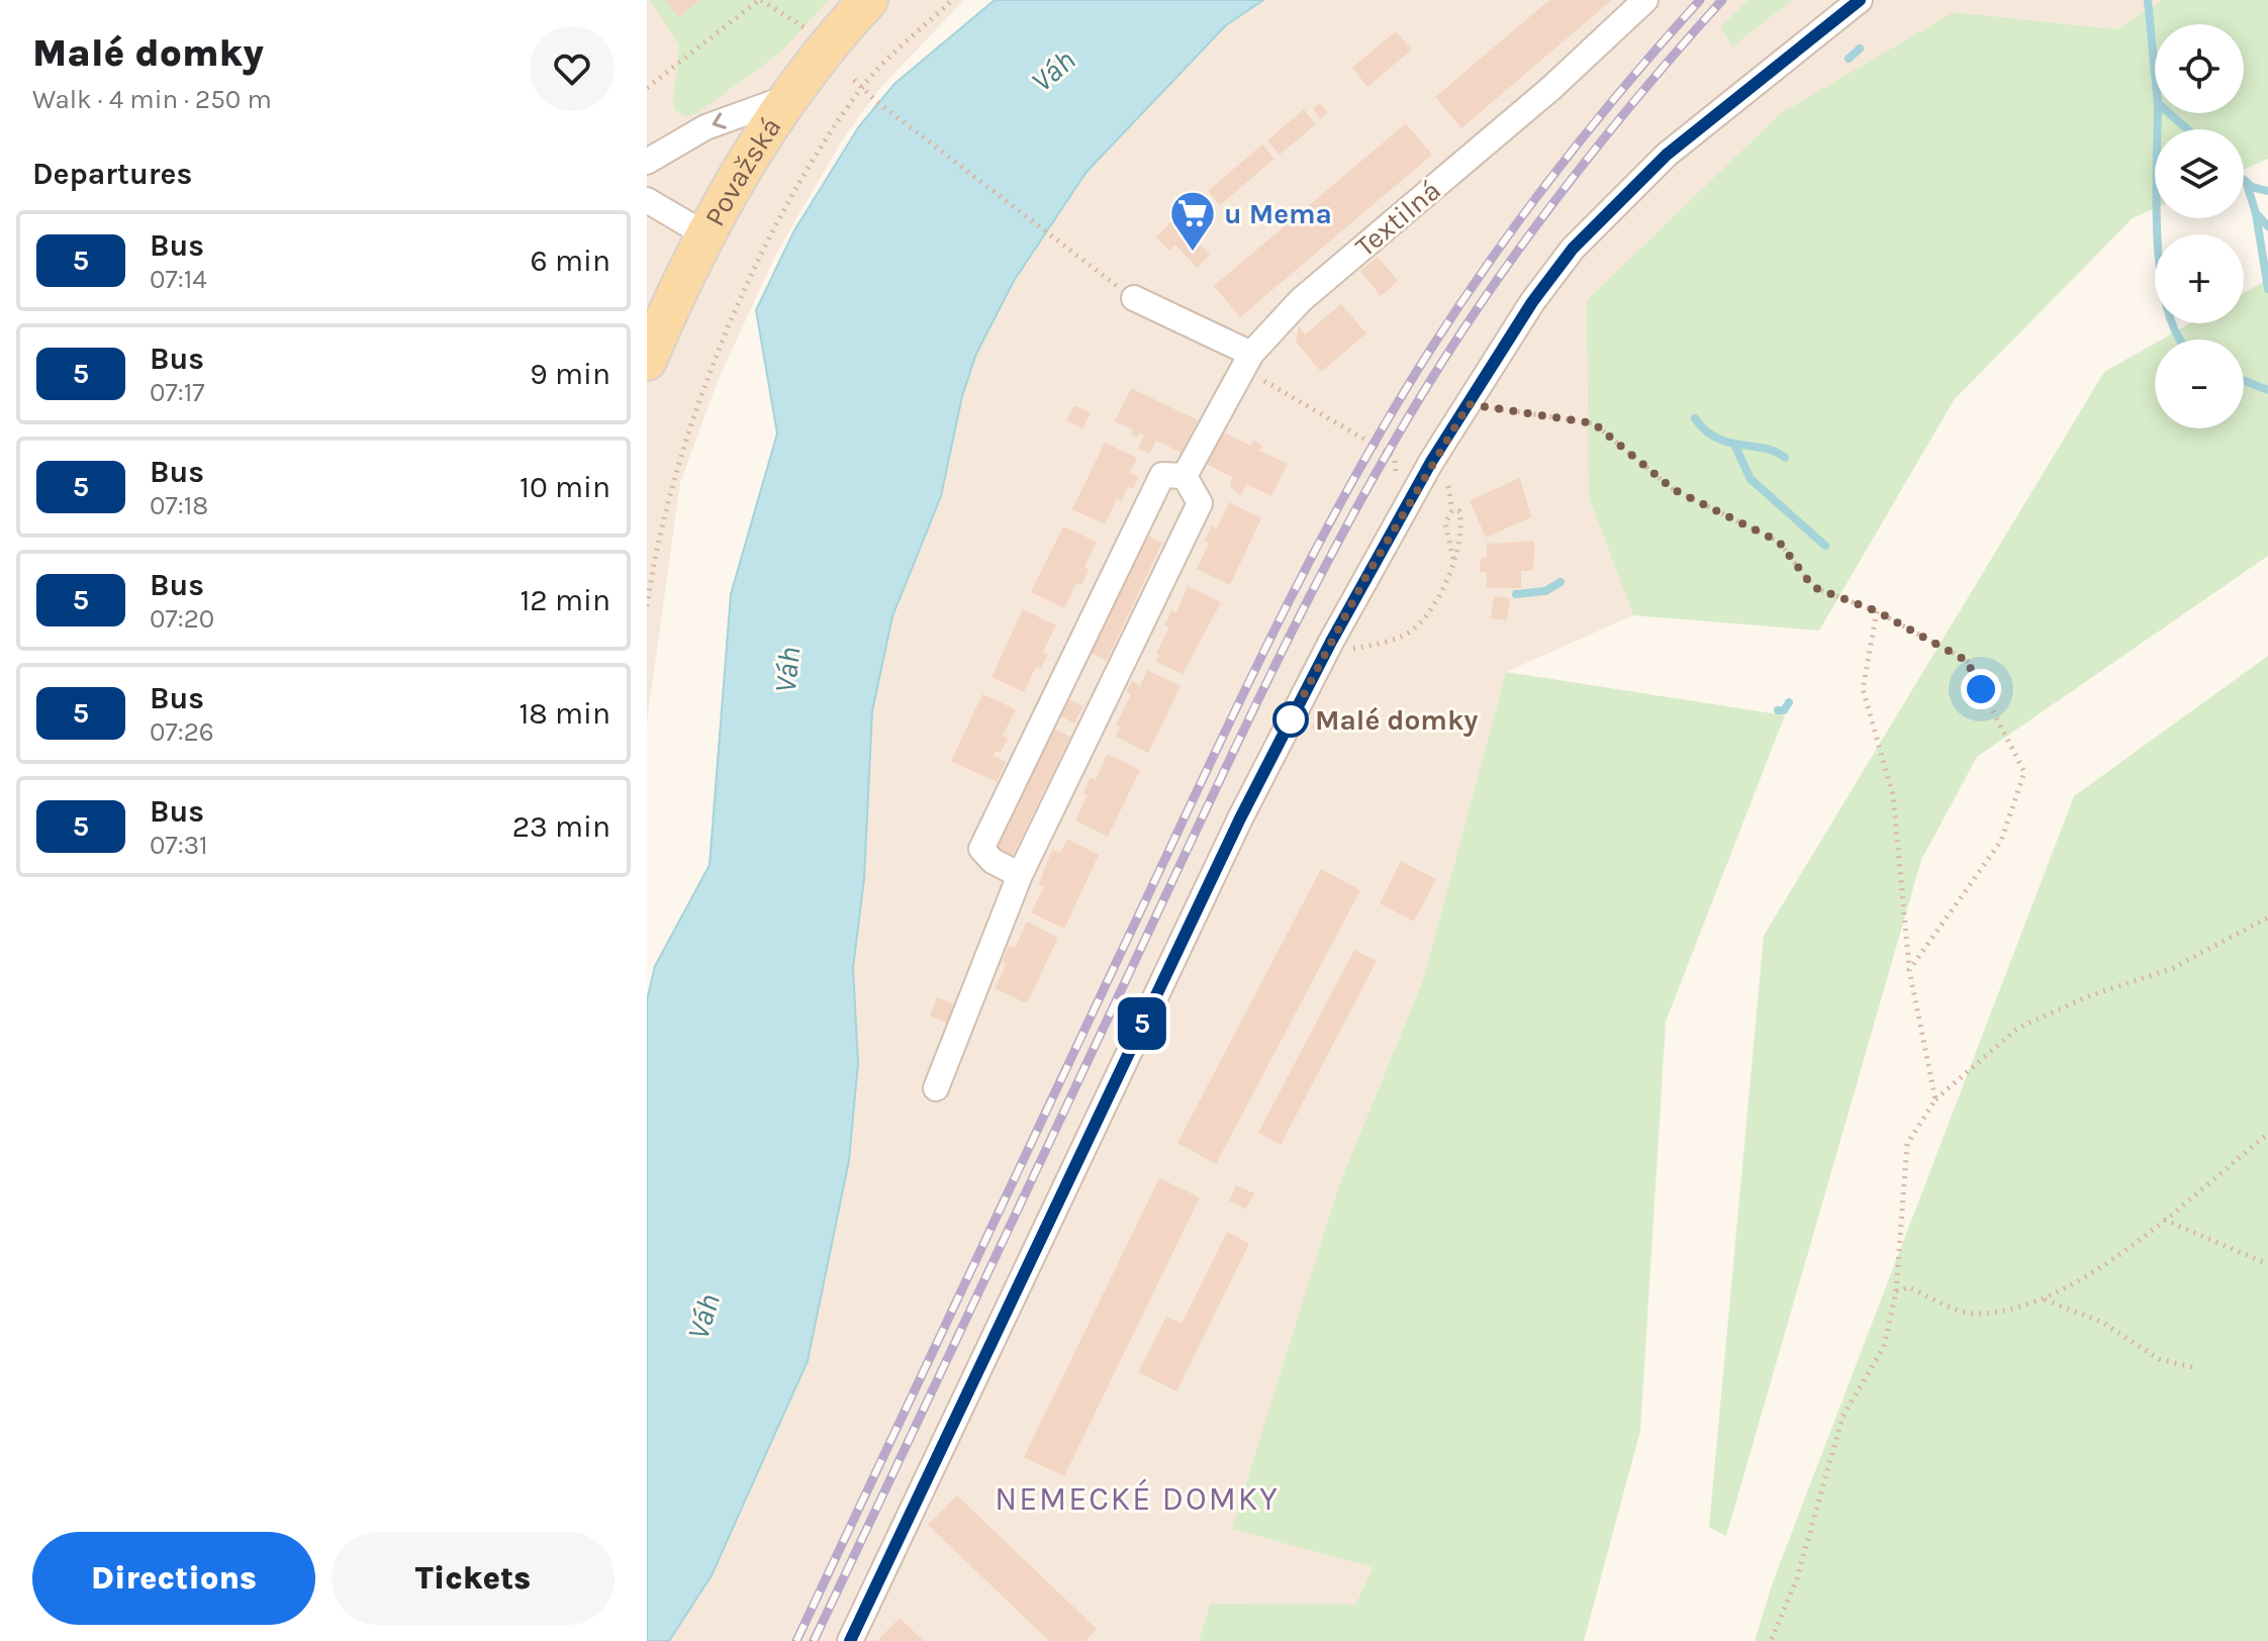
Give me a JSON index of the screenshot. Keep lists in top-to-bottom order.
{
  "streets": {
    "main road": ["Považská"],
    "street": ["Textilná"]
  },
  "districts": ["NEMECKÉ DOMKY"],
  "water": ["Váh"],
  "places": {
    "supermarket": ["u Mema"],
    "other": ["Malé domky"]
  },
  "lines": ["bus line 5"],
  "page": {
    "heading": [
      ["Malé domky", "Walk · 4 min · 250 m"],
      "Departures"
    ],
    "on_map": "5",
    "map_buttons": ["+", "−"],
    "list": [
      {
        "mark": "5",
        "name": "Bus",
        "note": "07:14",
        "value": "6 min"
      },
      {
        "mark": "5",
        "name": "Bus",
        "note": "07:17",
        "value": "9 min"
      },
      {
        "mark": "5",
        "name": "Bus",
        "note": "07:18",
        "value": "10 min"
      },
      {
        "mark": "5",
        "name": "Bus",
        "note": "07:20",
        "value": "12 min"
      },
      {
        "mark": "5",
        "name": "Bus",
        "note": "07:26",
        "value": "18 min"
      },
      {
        "mark": "5",
        "name": "Bus",
        "note": "07:31",
        "value": "23 min"
      }
    ],
    "buttons": ["Directions", "Tickets"]
  }
}
